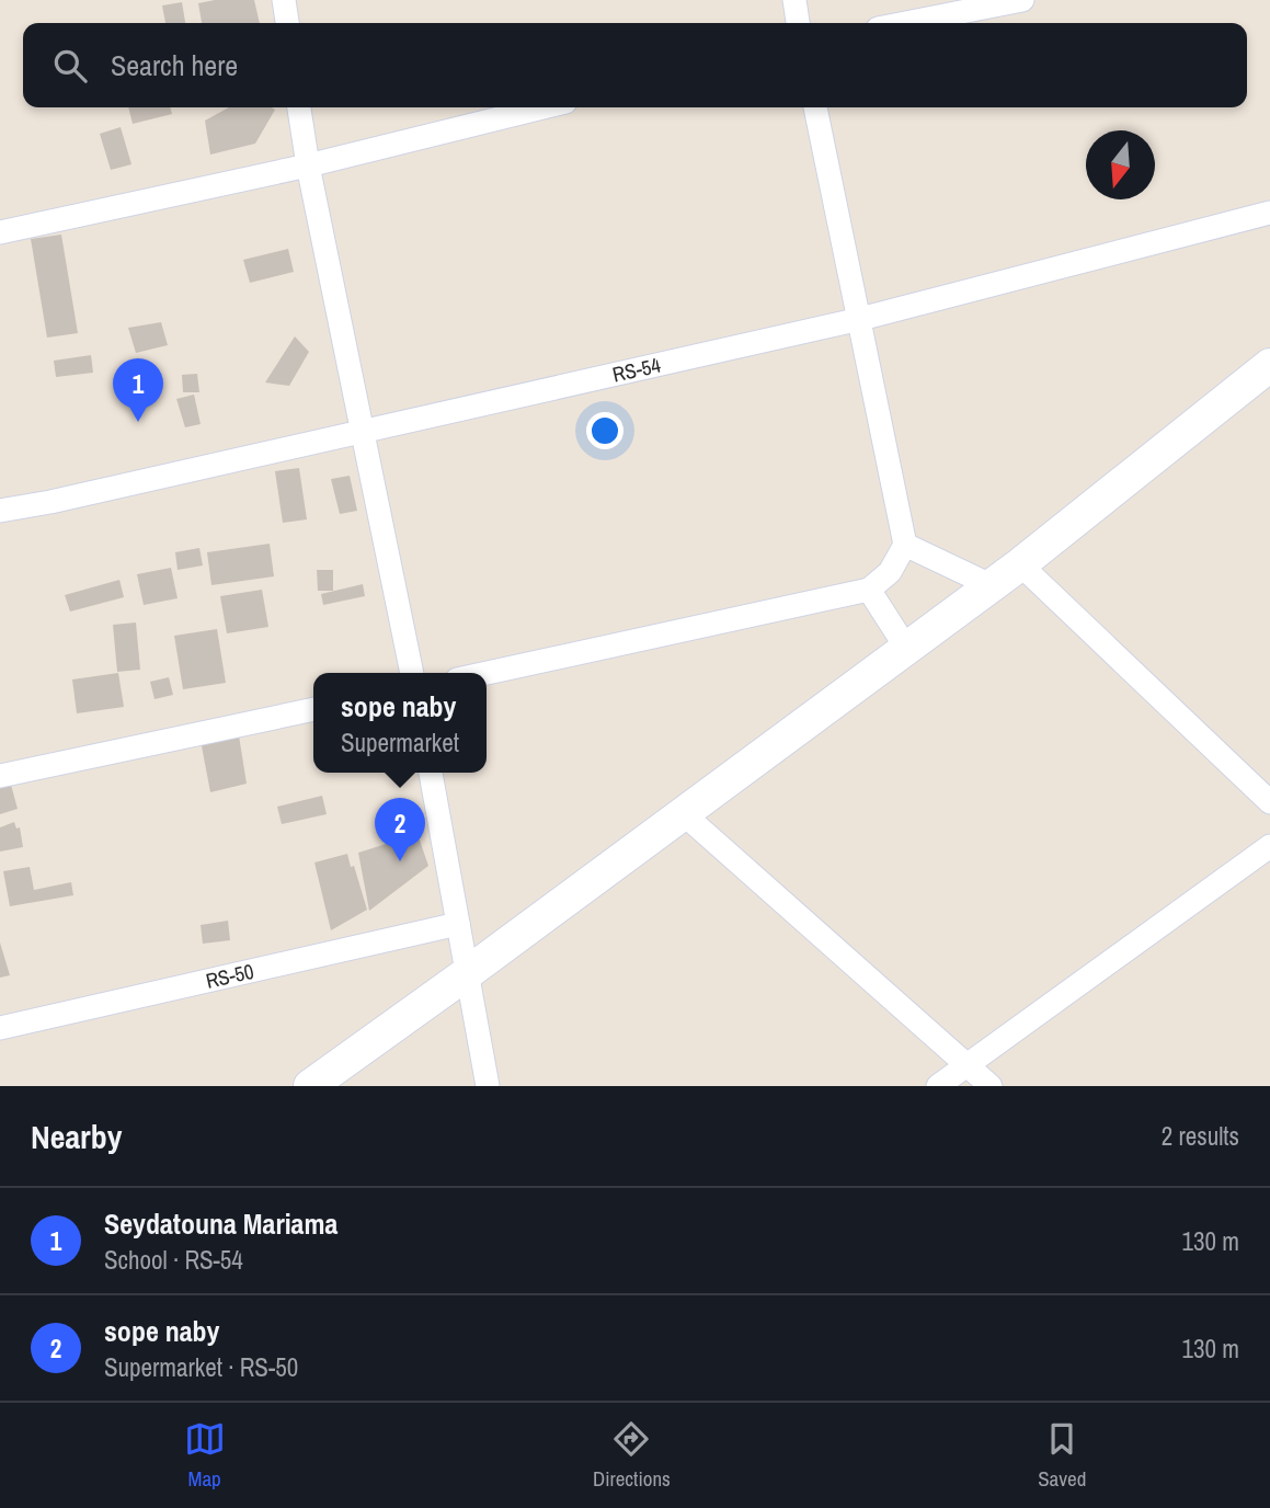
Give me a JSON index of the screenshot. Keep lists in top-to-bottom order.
{
  "streets": {
    "street": ["RS-54", "RS-50"]
  },
  "north": "bottom",
  "page": {
    "search": "Search here",
    "pins": ["1", "2"],
    "popup": ["sope naby", "Supermarket"],
    "heading": ["Nearby", "2 results"],
    "list": [
      {
        "mark": "1",
        "name": "Seydatouna Mariama",
        "note": "School · RS-54",
        "value": "130 m"
      },
      {
        "mark": "2",
        "name": "sope naby",
        "note": "Supermarket · RS-50",
        "value": "130 m"
      }
    ],
    "nav": ["Map", "Directions", "Saved"]
  }
}
